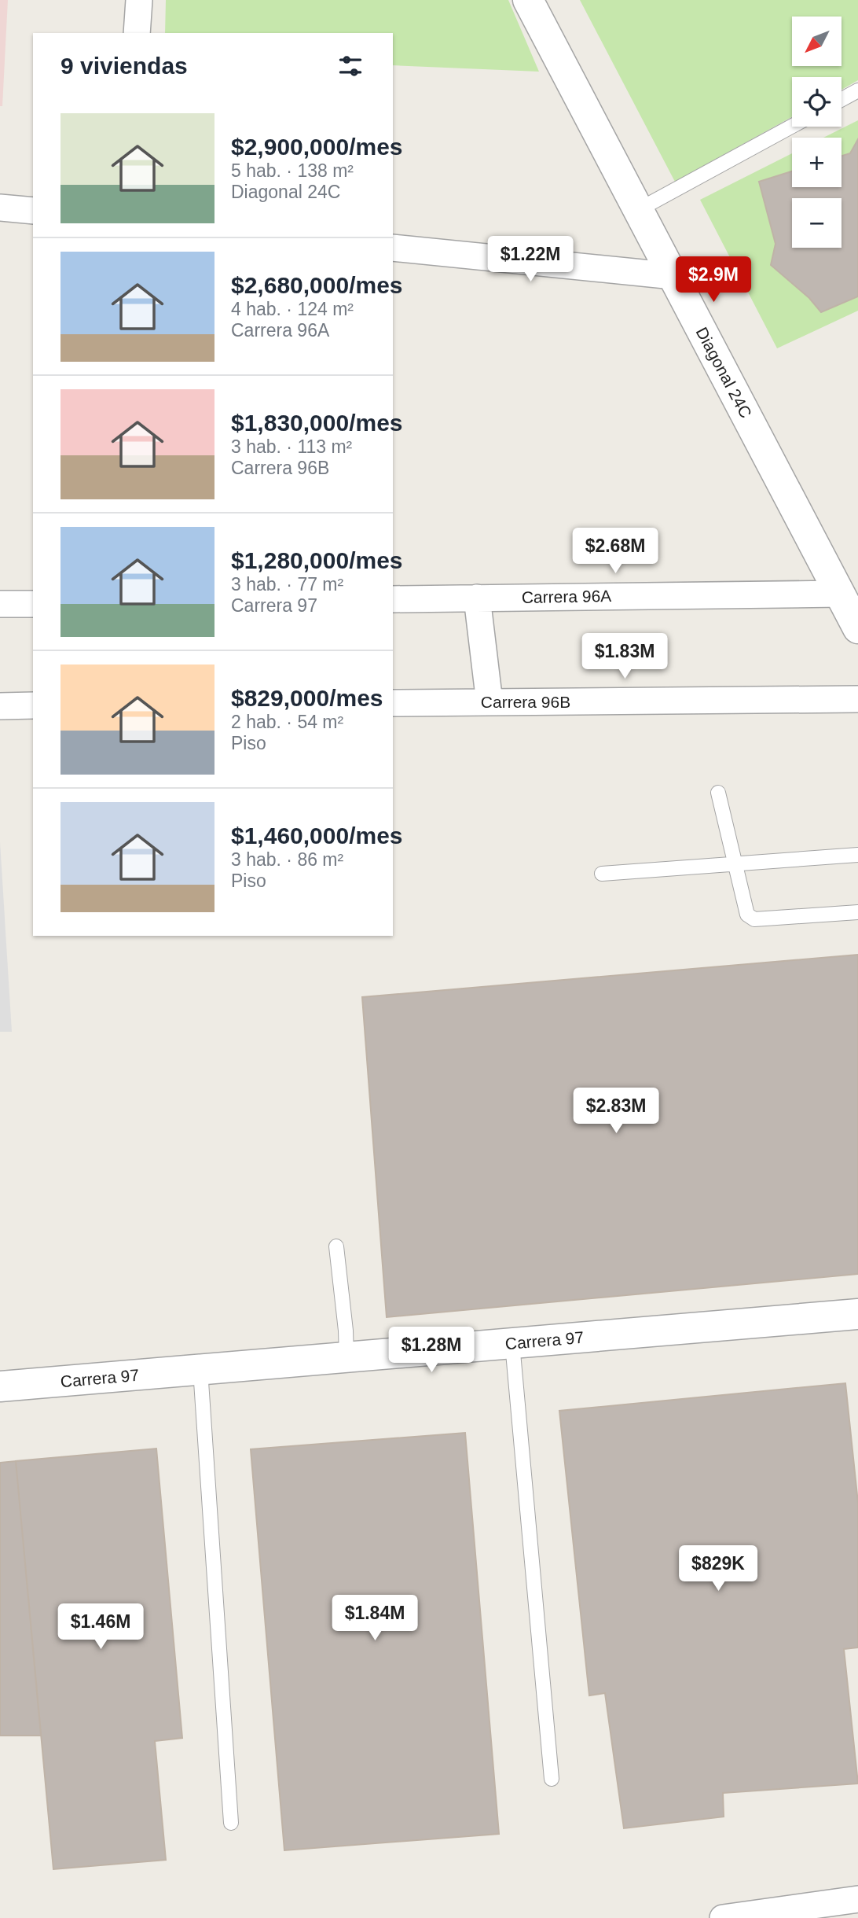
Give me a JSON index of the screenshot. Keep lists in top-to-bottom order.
{
  "streets": {
    "street": [
      "Diagonal 24C",
      "Carrera 96A",
      "Carrera 96B",
      "Carrera 97"
    ]
  },
  "crossings": [
    ["Diagonal 24C", "Carrera 96A"]
  ],
  "north": "bottom left",
  "page": {
    "map_buttons": ["+", "−"],
    "heading": "9 viviendas",
    "list": [
      {
        "name": "$2,900,000/mes",
        "note": "5 hab. · 138 m² · Diagonal 24C"
      },
      {
        "name": "$2,680,000/mes",
        "note": "4 hab. · 124 m² · Carrera 96A"
      },
      {
        "name": "$1,830,000/mes",
        "note": "3 hab. · 113 m² · Carrera 96B"
      },
      {
        "name": "$1,280,000/mes",
        "note": "3 hab. · 77 m² · Carrera 97"
      },
      {
        "name": "$829,000/mes",
        "note": "2 hab. · 54 m² · Piso"
      },
      {
        "name": "$1,460,000/mes",
        "note": "3 hab. · 86 m² · Piso"
      }
    ],
    "price": [
      "$1.22M",
      "$2.9M",
      "$2.68M",
      "$1.83M",
      "$2.83M",
      "$1.28M",
      "$829K",
      "$1.84M",
      "$1.46M"
    ]
  }
}
